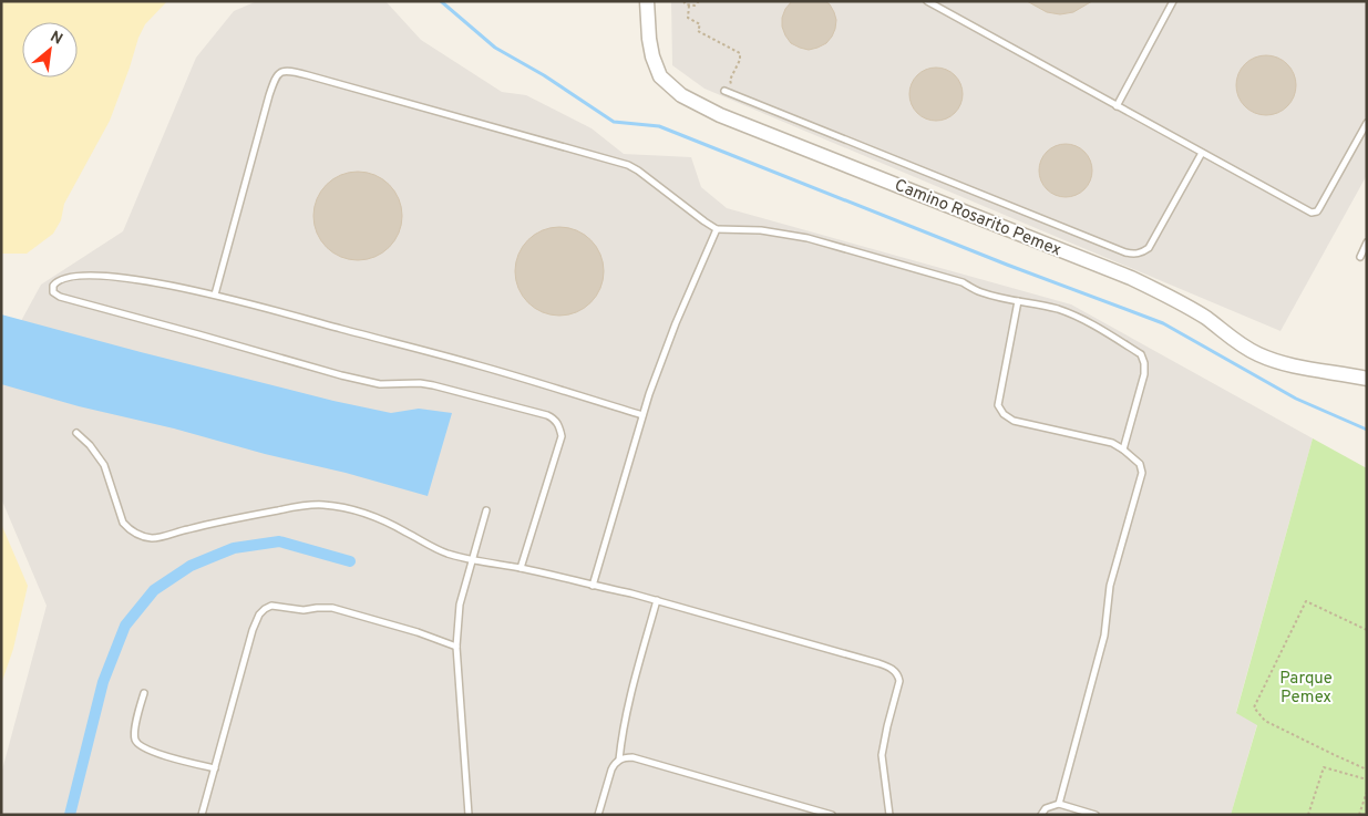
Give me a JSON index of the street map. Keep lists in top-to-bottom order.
{
  "streets": {
    "street": ["Camino Rosarito Pemex"]
  },
  "parks": ["Parque Pemex"],
  "north": "top right"
}
